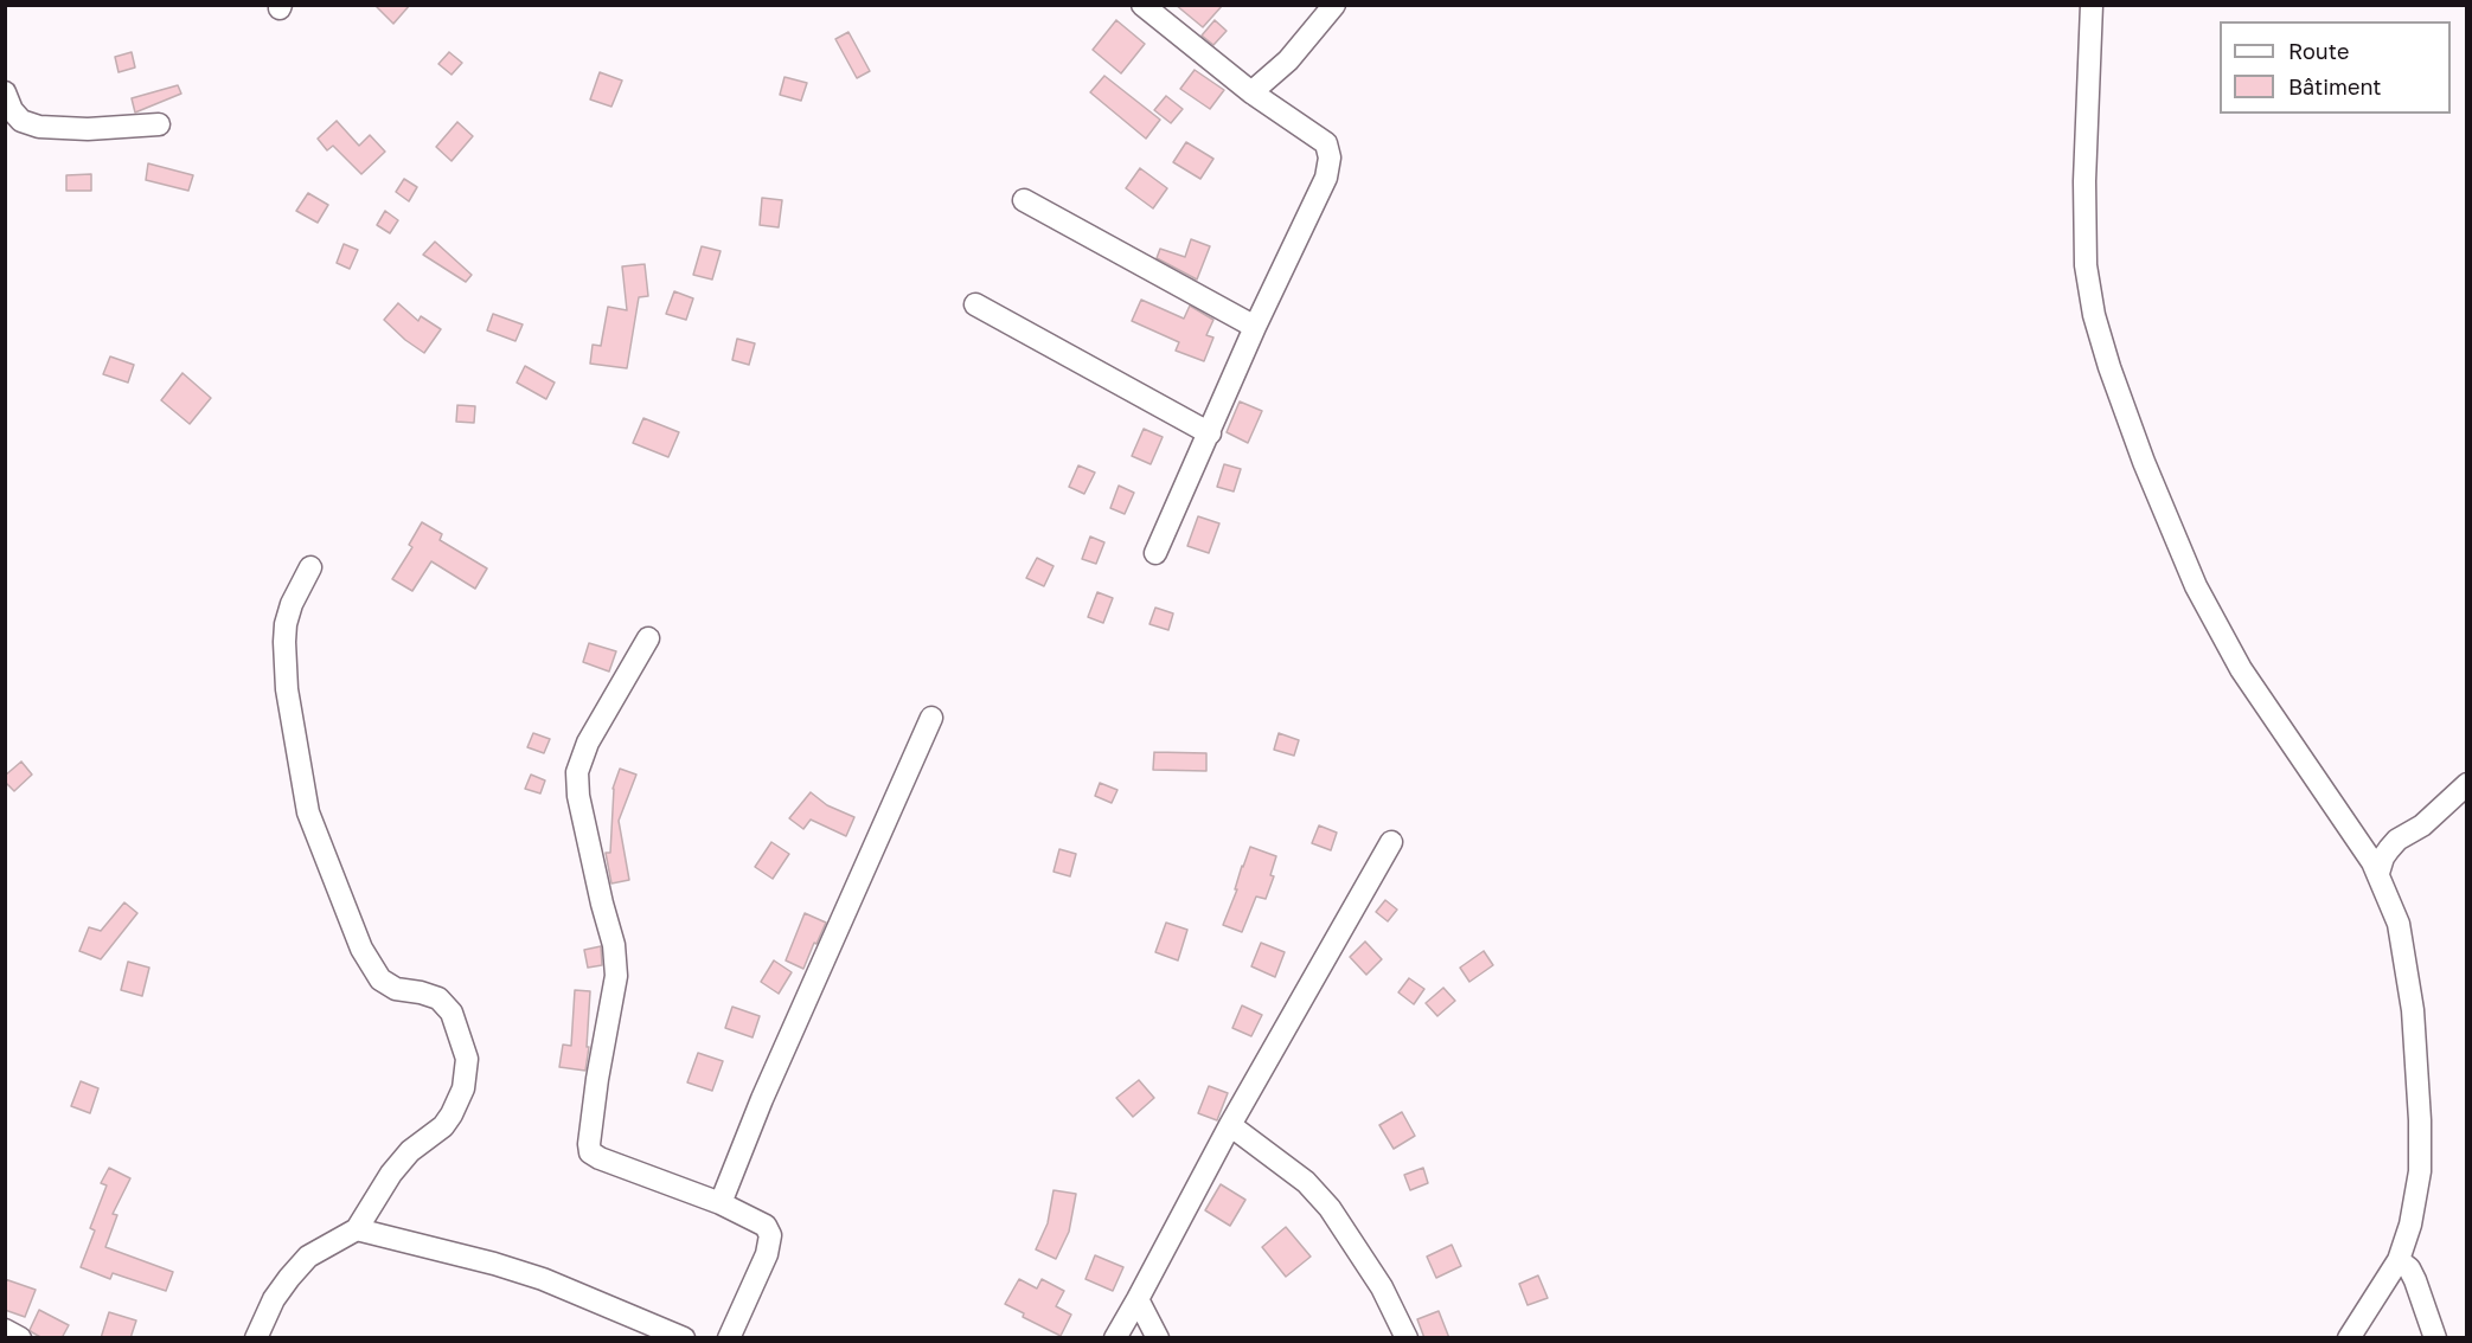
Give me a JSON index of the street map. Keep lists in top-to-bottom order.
{
  "legend": ["Route", "Bâtiment"]
}
